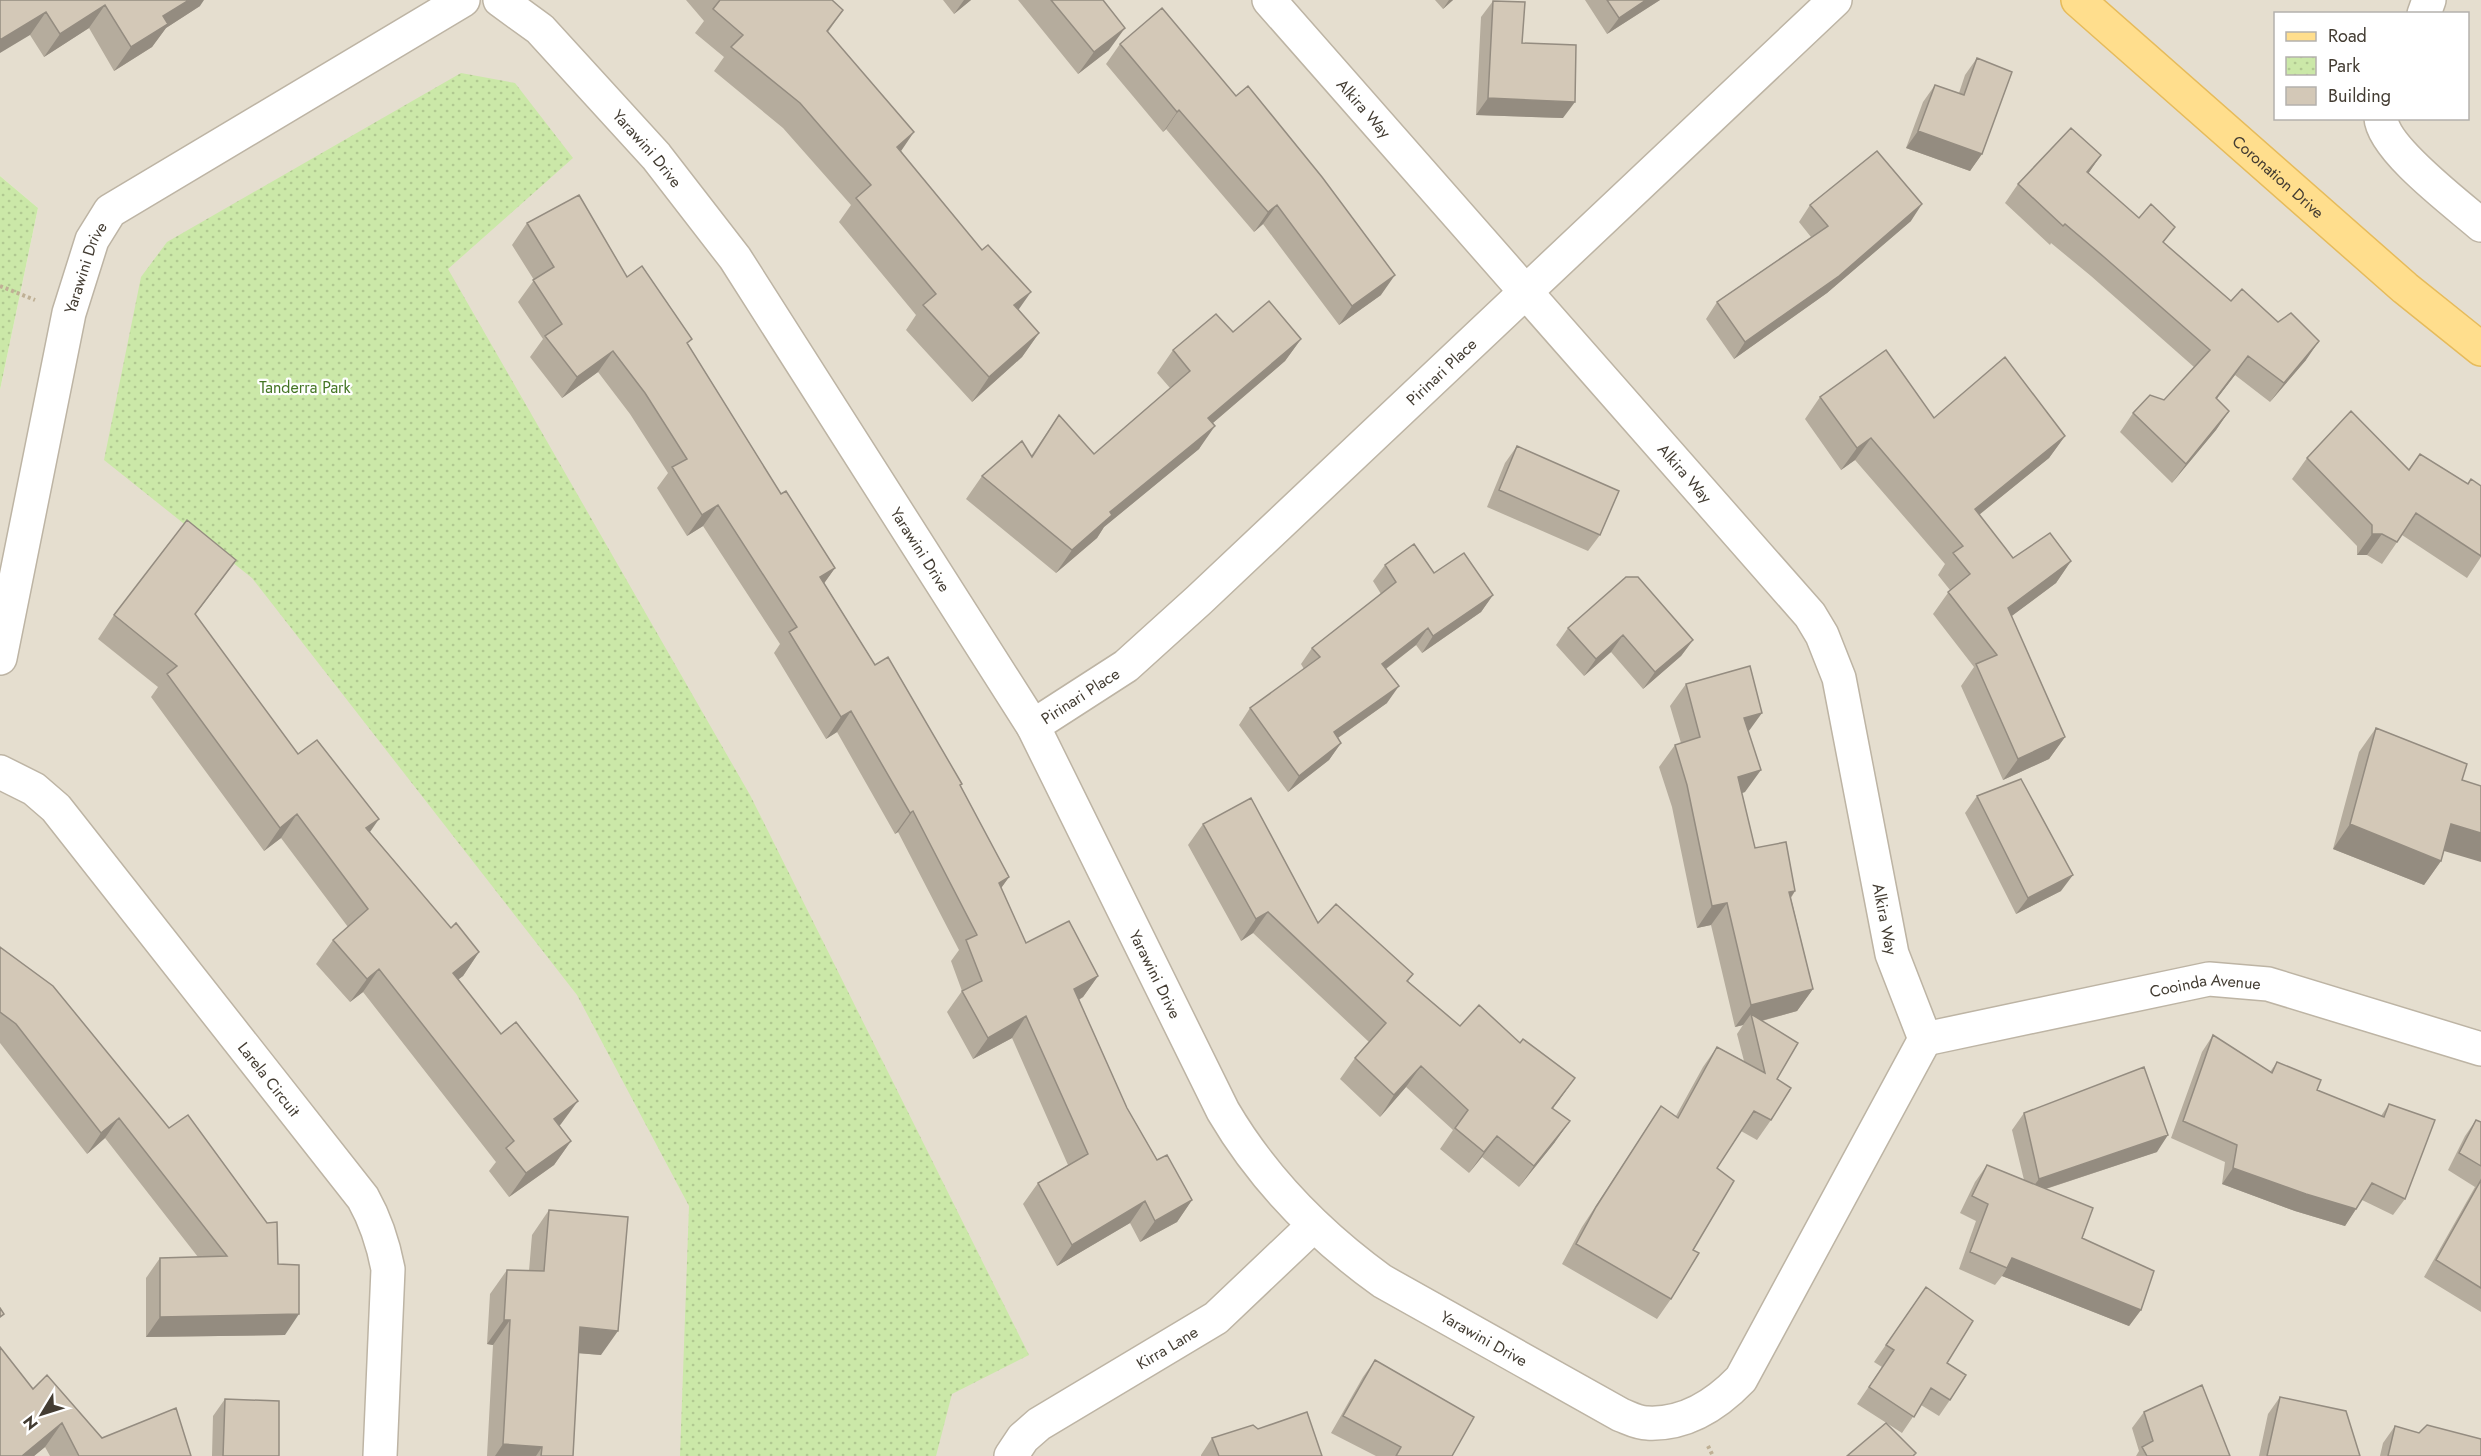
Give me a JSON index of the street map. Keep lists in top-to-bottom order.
{
  "streets": {
    "main road": ["Coronation Drive"],
    "street": [
      "Alkira Way",
      "Yarawini Drive",
      "Pirinari Place",
      "Cooinda Avenue",
      "Larela Circuit",
      "Kirra Lane"
    ]
  },
  "crossings": [
    ["Alkira Way", "Yarawini Drive"],
    ["Alkira Way", "Pirinari Place"],
    ["Alkira Way", "Cooinda Avenue"],
    ["Yarawini Drive", "Pirinari Place"],
    ["Yarawini Drive", "Cooinda Avenue"],
    ["Yarawini Drive", "Kirra Lane"]
  ],
  "parks": ["Tanderra Park"],
  "legend": ["Road", "Park", "Building"],
  "north": "bottom left"
}
